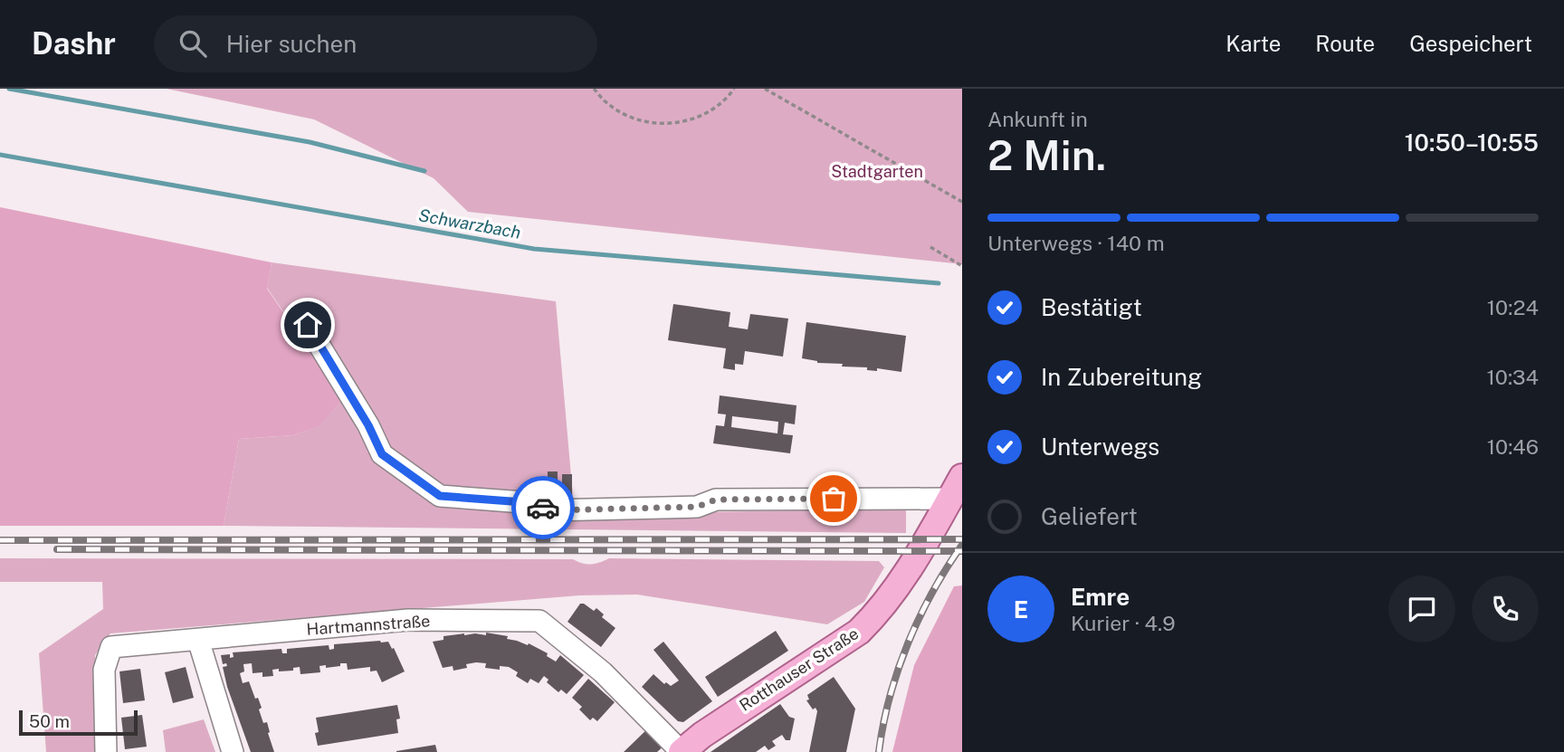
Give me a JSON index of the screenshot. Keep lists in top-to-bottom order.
{
  "streets": {
    "main road": ["Rotthauser Straße"],
    "street": ["Hartmannstraße"]
  },
  "crossings": [
    ["Hartmannstraße", "Rotthauser Straße"]
  ],
  "water": ["Schwarzbach"],
  "parks": ["Stadtgarten"],
  "scale_bar": "50 m",
  "page": {
    "header": "Dashr",
    "search": "Hier suchen",
    "nav": ["Karte", "Route", "Gespeichert"],
    "heading": ["2 Min.", "Ankunft in", "10:50–10:55"],
    "panel": ["Emre", "Kurier · 4.9"],
    "bar": "Unterwegs · 140 m",
    "list": [
      ["Bestätigt", "10:24"],
      ["In Zubereitung", "10:34"],
      ["Unterwegs", "10:46"],
      "Geliefert"
    ],
    "round": "E",
    "scale": "50 m"
  }
}
